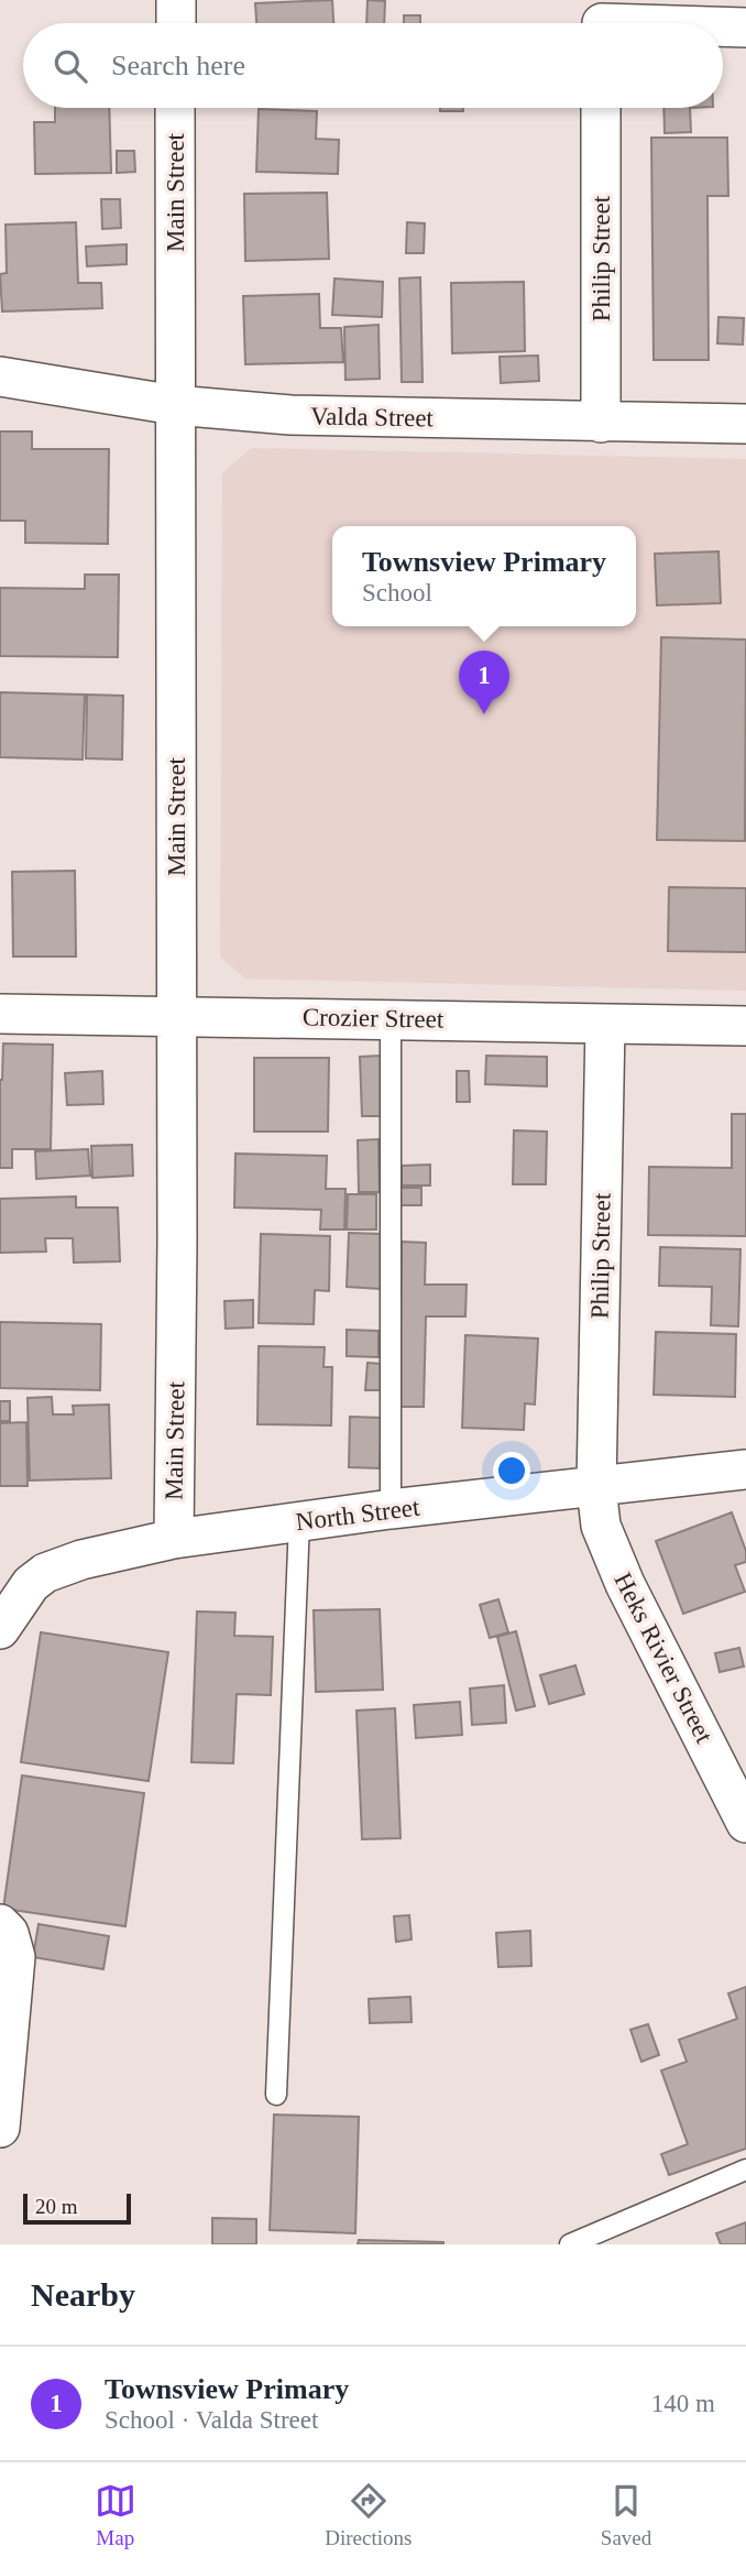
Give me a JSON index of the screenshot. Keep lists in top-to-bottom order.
{
  "streets": {
    "street": [
      "Main Street",
      "Philip Street",
      "Valda Street",
      "Crozier Street",
      "North Street",
      "Heks Rivier Street"
    ]
  },
  "crossings": [
    ["Main Street", "Valda Street"],
    ["Main Street", "Crozier Street"],
    ["Main Street", "North Street"],
    ["Philip Street", "Valda Street"],
    ["Philip Street", "Crozier Street"],
    ["Philip Street", "North Street"],
    ["Philip Street", "Heks Rivier Street"],
    ["North Street", "Heks Rivier Street"]
  ],
  "scale_bar": "20 m",
  "page": {
    "search": "Search here",
    "popup": ["Townsview Primary", "School"],
    "pins": "1",
    "scale": "20 m",
    "heading": "Nearby",
    "list": [
      {
        "mark": "1",
        "name": "Townsview Primary",
        "note": "School · Valda Street",
        "value": "140 m"
      }
    ],
    "nav": ["Map", "Directions", "Saved"]
  }
}
